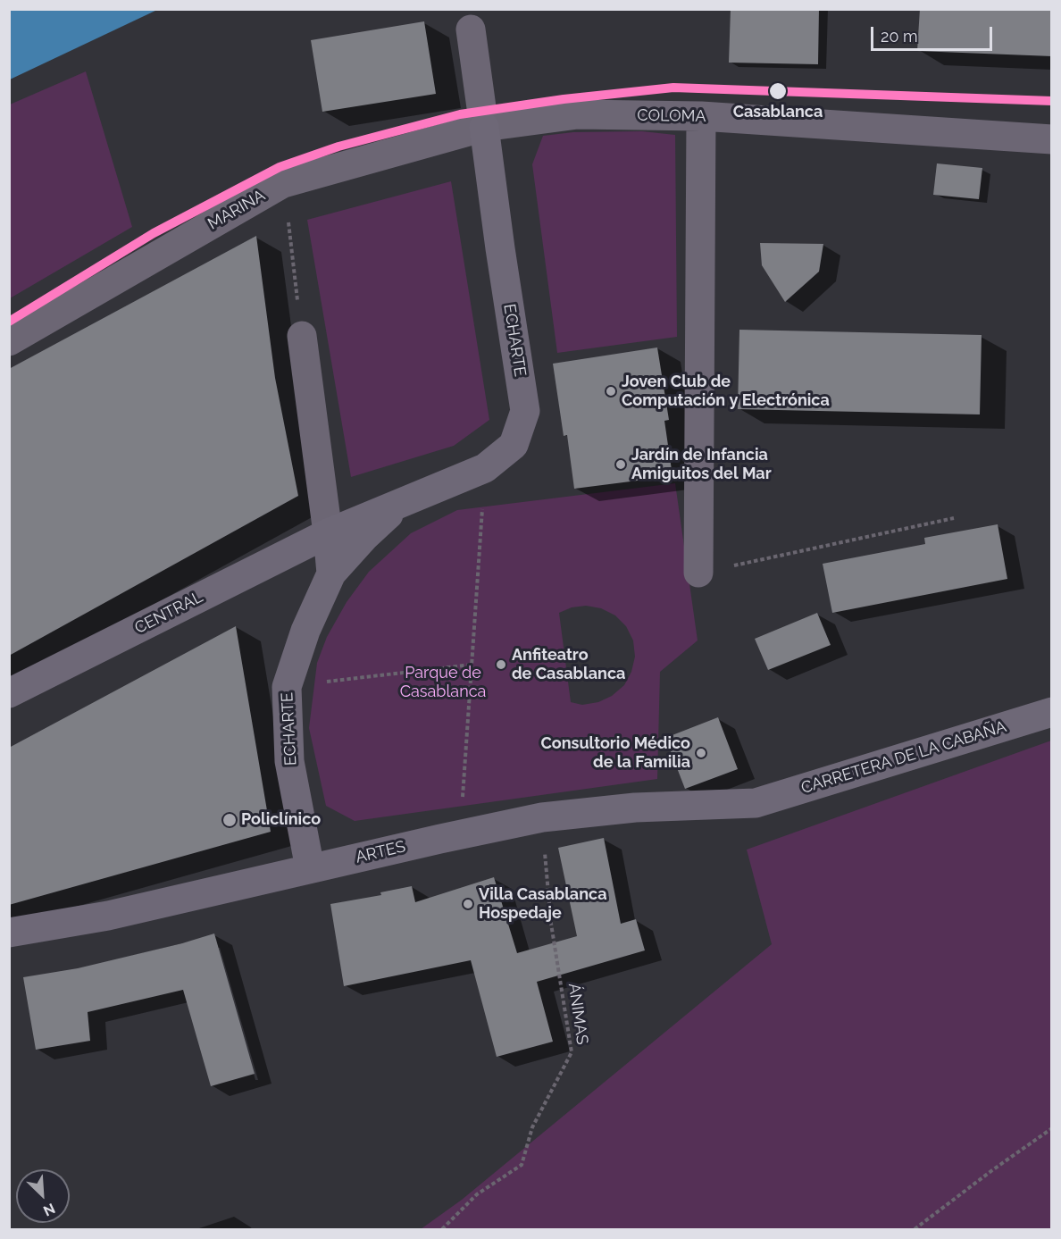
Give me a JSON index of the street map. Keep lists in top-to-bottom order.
{
  "streets": {
    "street": [
      "COLOMA",
      "MARINA",
      "ECHARTE",
      "CENTRAL",
      "CARRETERA DE LA CABAÑA",
      "ARTES"
    ],
    "path": ["ÁNIMAS"]
  },
  "crossings": [
    ["COLOMA", "MARINA"],
    ["COLOMA", "ECHARTE"],
    ["MARINA", "ECHARTE"],
    ["ECHARTE", "CENTRAL"],
    ["ECHARTE", "ARTES"],
    ["CARRETERA DE LA CABAÑA", "ARTES"],
    ["ARTES", "ÁNIMAS"]
  ],
  "parks": ["Parque de Casablanca"],
  "places": [
    "Casablanca",
    "Joven Club de Computación y Electrónica",
    "Jardín de Infancia Amiguitos del Mar",
    "Anfiteatro de Casablanca",
    "Consultorio Médico de la Familia",
    "Policlínico",
    "Villa Casablanca Hospedaje"
  ],
  "scale_bar": "20 m",
  "north": "bottom right"
}
